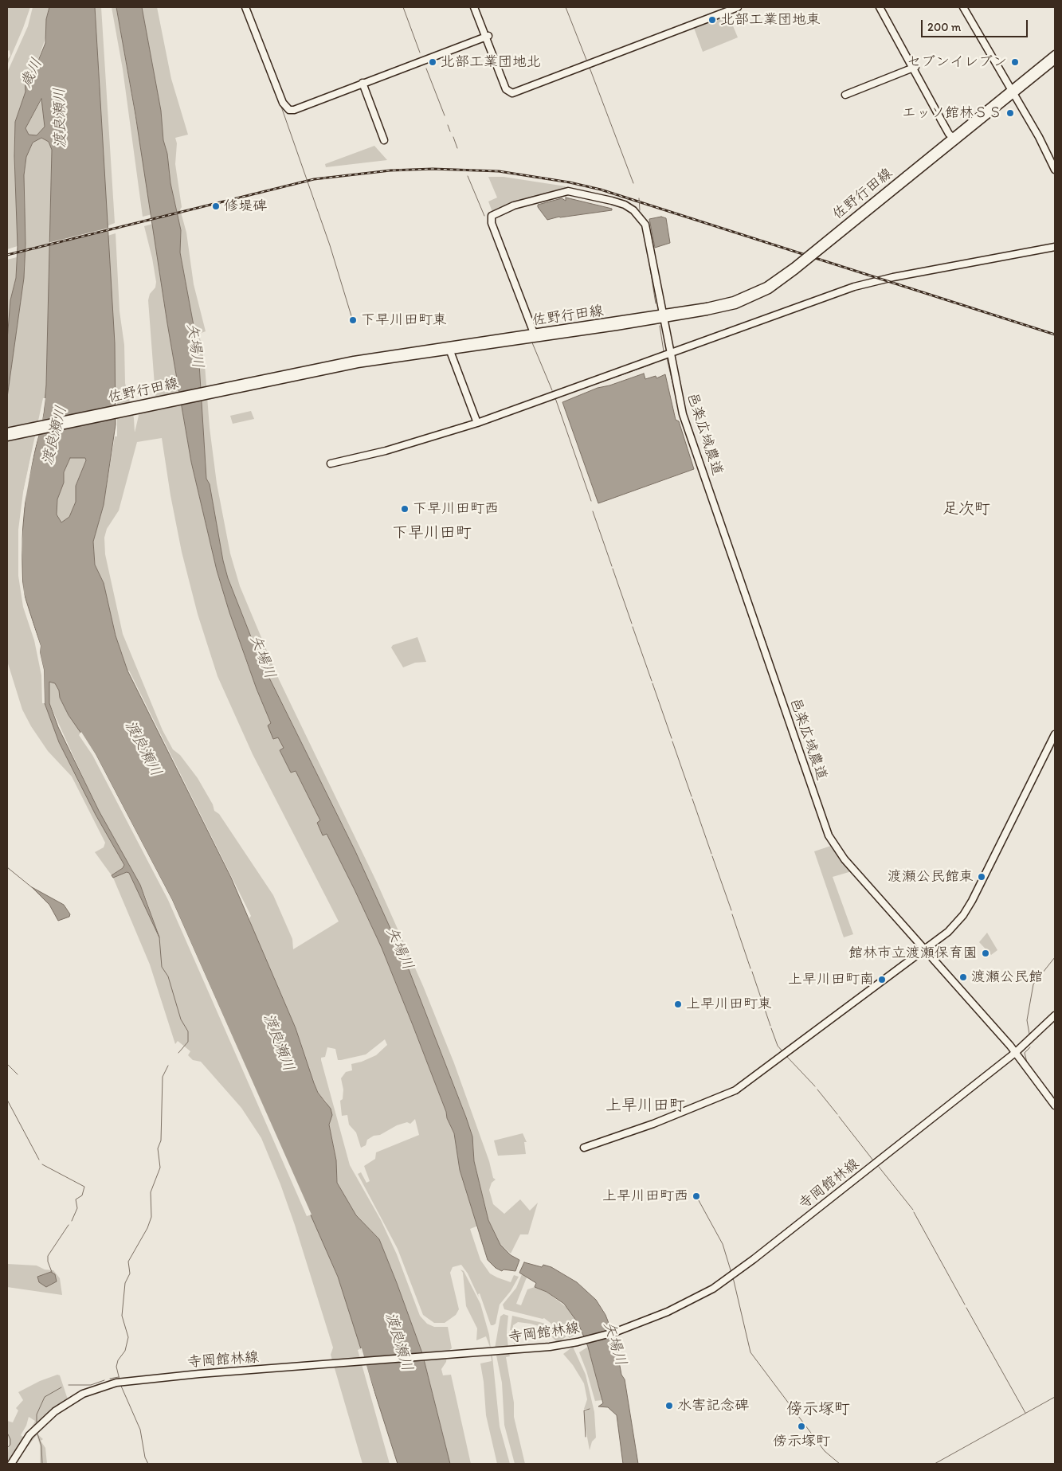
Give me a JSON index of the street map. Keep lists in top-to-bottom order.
{
  "streets": {
    "street": ["佐野行田線", "邑楽広域農道", "寺岡館林線"]
  },
  "crossings": [
    ["佐野行田線", "邑楽広域農道"],
    ["邑楽広域農道", "寺岡館林線"]
  ],
  "districts": [
    "足次町",
    "下早川田町",
    "上早川田町",
    "傍示塚町"
  ],
  "water": ["歳川", "渡良瀬川", "矢場川"],
  "places": [
    "北部工業団地東",
    "北部工業団地北",
    "セブンイレブン",
    "エッソ館林ＳＳ",
    "修堤碑",
    "下早川田町東",
    "下早川田町西",
    "渡瀬公民館東",
    "館林市立渡瀬保育園",
    "渡瀬公民館",
    "上早川田町南",
    "上早川田町東",
    "上早川田町西",
    "水害記念碑",
    "傍示塚町"
  ],
  "scale_bar": "200 m"
}
